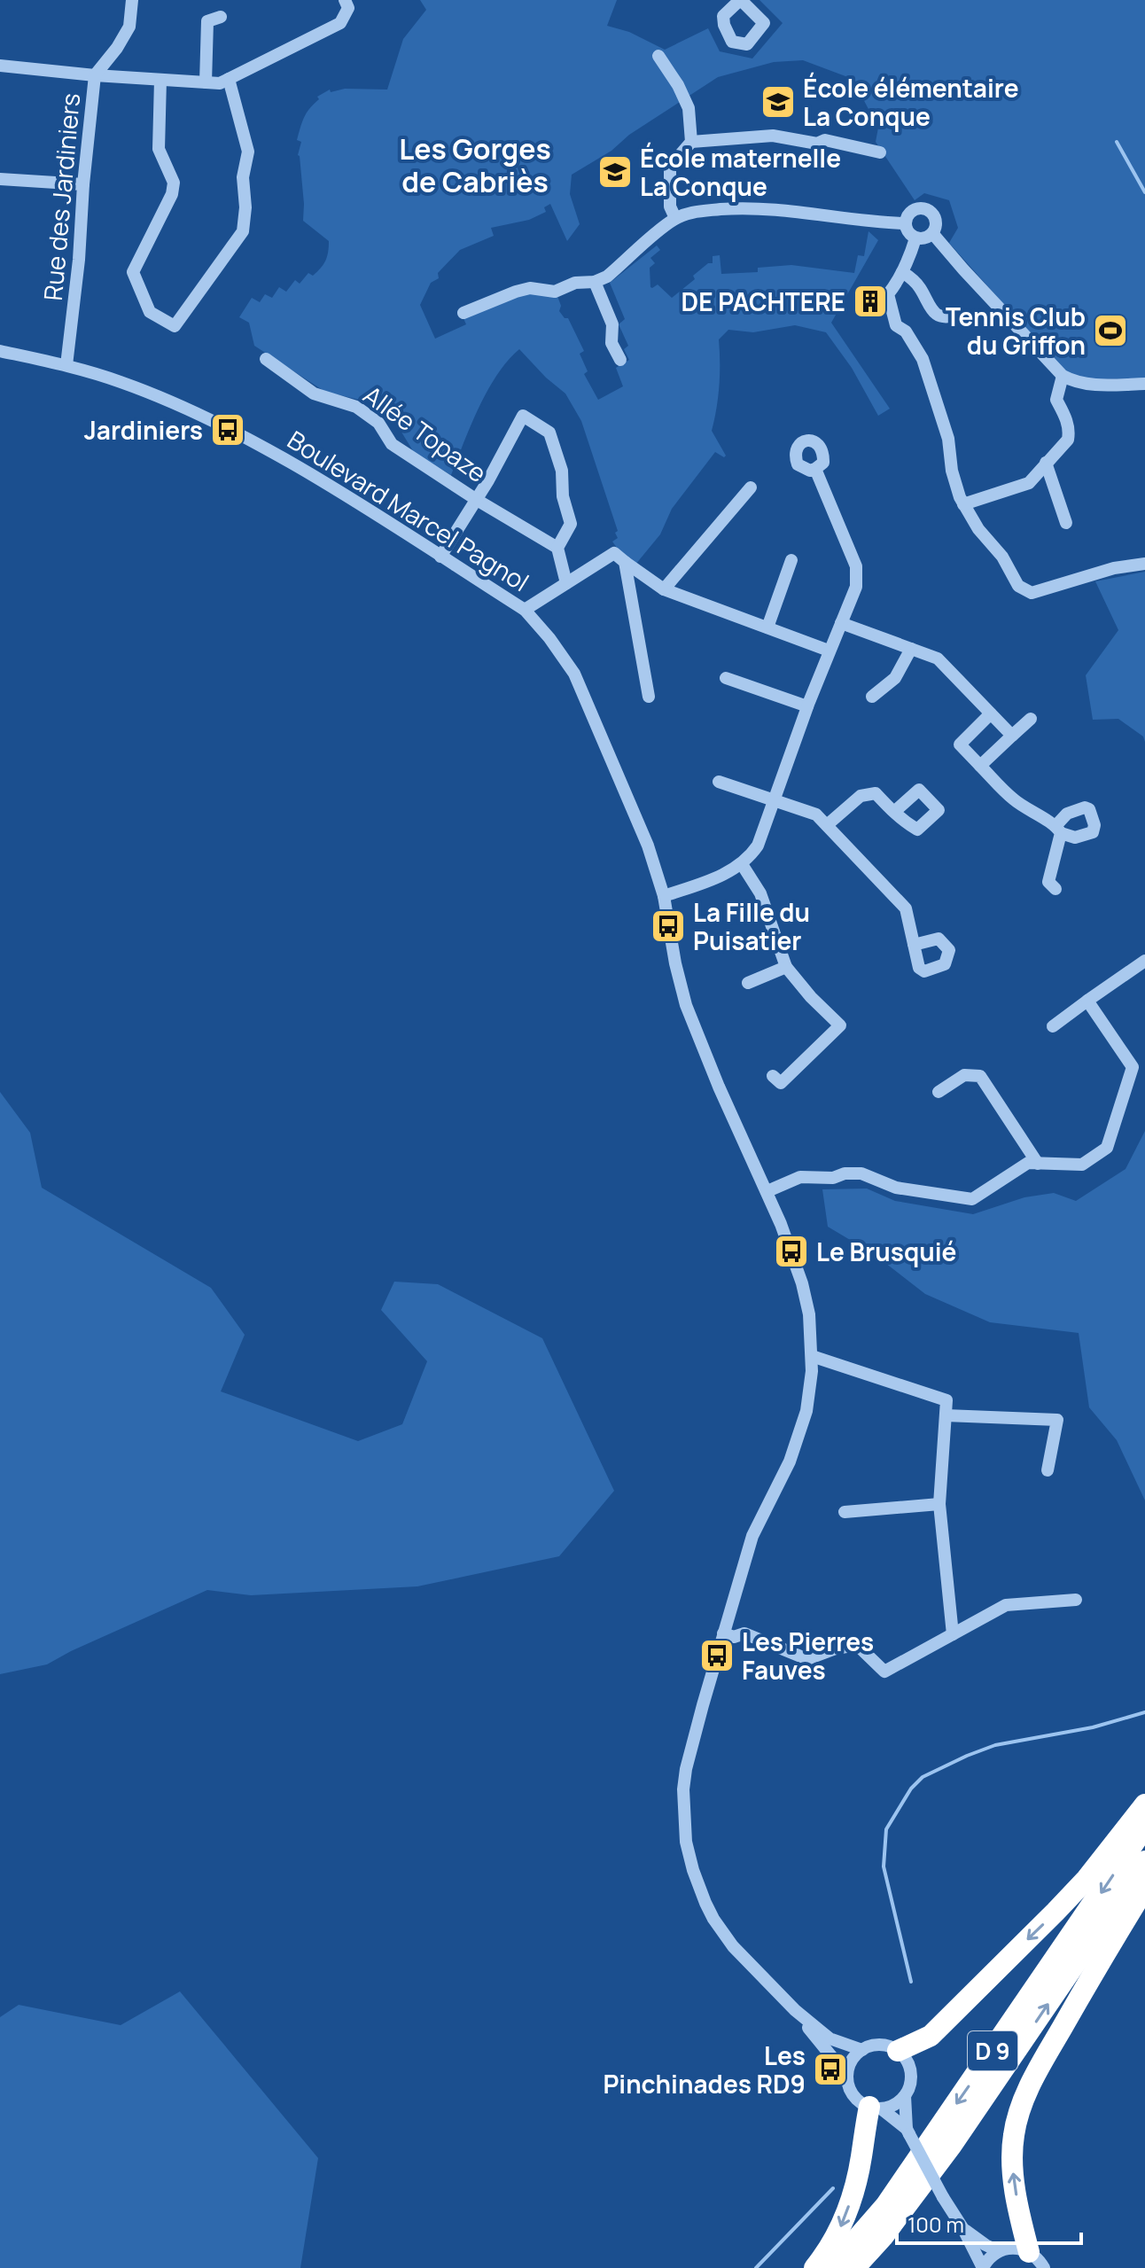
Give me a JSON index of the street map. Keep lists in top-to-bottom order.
{
  "streets": {
    "highway": ["D 9"],
    "street": ["Rue des Jardiniers", "Allée Topaze", "Boulevard Marcel Pagnol"]
  },
  "crossings": [
    ["Rue des Jardiniers", "Boulevard Marcel Pagnol"]
  ],
  "districts": ["Les Gorges de Cabriès"],
  "places": {
    "school or university": ["École élémentaire La Conque", "École maternelle La Conque"],
    "building": ["DE PACHTERE"],
    "sports": ["Tennis Club du Griffon"],
    "bus stop": [
      "Jardiniers",
      "La Fille du Puisatier",
      "Le Brusquié",
      "Les Pierres Fauves",
      "Les Pinchinades RD9"
    ]
  },
  "scale_bar": "100 m"
}
